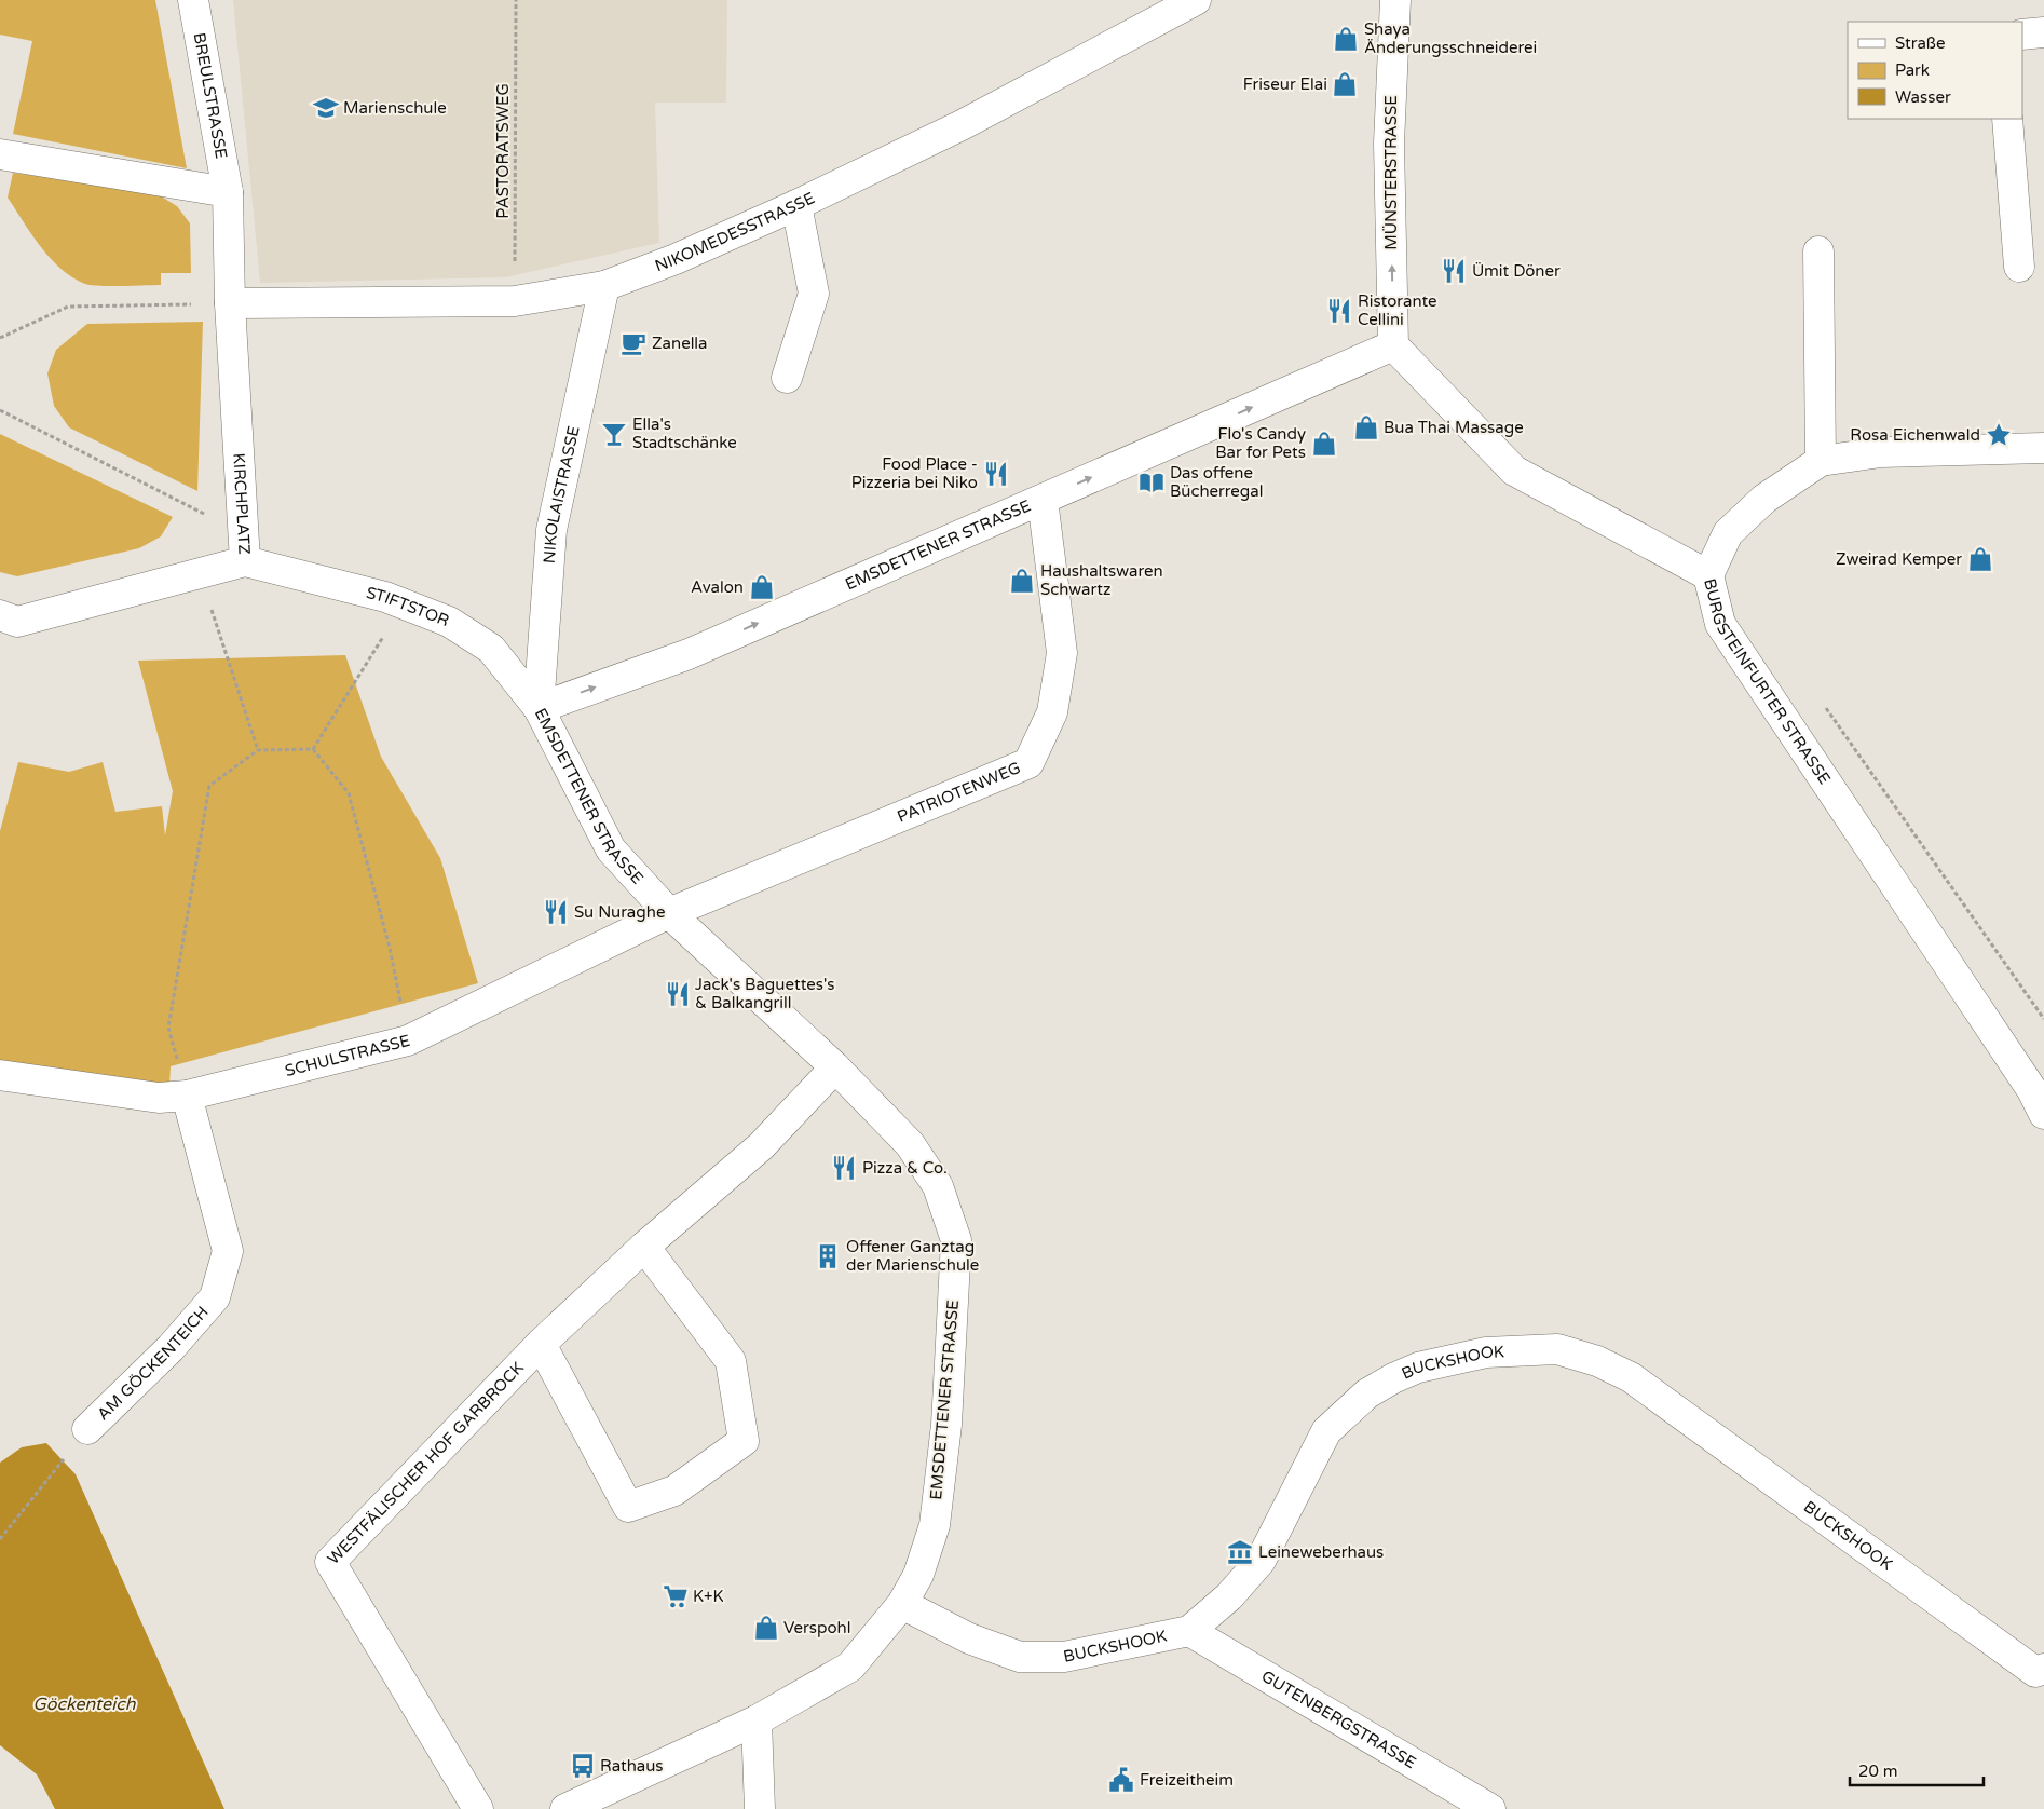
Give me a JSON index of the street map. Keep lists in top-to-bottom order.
{
  "streets": {
    "street": [
      "BREULSTRASSE",
      "MÜNSTERSTRASSE",
      "NIKOMEDESSTRASSE",
      "NIKOLAISTRASSE",
      "KIRCHPLATZ",
      "EMSDETTENER STRASSE",
      "STIFTSTOR",
      "BURGSTEINFURTER STRASSE",
      "PATRIOTENWEG",
      "SCHULSTRASSE",
      "AM GÖCKENTEICH",
      "BUCKSHOOK",
      "WESTFÄLISCHER HOF GARBROCK",
      "GUTENBERGSTRASSE"
    ],
    "path": ["PASTORATSWEG"]
  },
  "crossings": [
    ["BREULSTRASSE", "KIRCHPLATZ"],
    ["PASTORATSWEG", "NIKOMEDESSTRASSE"],
    ["MÜNSTERSTRASSE", "EMSDETTENER STRASSE"],
    ["MÜNSTERSTRASSE", "BURGSTEINFURTER STRASSE"],
    ["NIKOMEDESSTRASSE", "NIKOLAISTRASSE"],
    ["NIKOMEDESSTRASSE", "KIRCHPLATZ"],
    ["NIKOLAISTRASSE", "EMSDETTENER STRASSE"],
    ["NIKOLAISTRASSE", "STIFTSTOR"],
    ["KIRCHPLATZ", "STIFTSTOR"],
    ["EMSDETTENER STRASSE", "STIFTSTOR"],
    ["EMSDETTENER STRASSE", "BURGSTEINFURTER STRASSE"],
    ["EMSDETTENER STRASSE", "PATRIOTENWEG"],
    ["EMSDETTENER STRASSE", "SCHULSTRASSE"],
    ["EMSDETTENER STRASSE", "BUCKSHOOK"],
    ["EMSDETTENER STRASSE", "WESTFÄLISCHER HOF GARBROCK"],
    ["PATRIOTENWEG", "SCHULSTRASSE"],
    ["SCHULSTRASSE", "AM GÖCKENTEICH"],
    ["BUCKSHOOK", "GUTENBERGSTRASSE"]
  ],
  "one_way": ["MÜNSTERSTRASSE", "EMSDETTENER STRASSE"],
  "water": ["Göckenteich"],
  "places": {
    "shop": [
      "Shaya Änderungsschneiderei",
      "Friseur Elai",
      "Bua Thai Massage",
      "Flo's Candy Bar for Pets",
      "Zweirad Kemper",
      "Haushaltswaren Schwartz",
      "Avalon",
      "Verspohl"
    ],
    "school or university": ["Marienschule"],
    "restaurant": [
      "Ümit Döner",
      "Ristorante Cellini",
      "Food Place - Pizzeria bei Niko",
      "Su Nuraghe",
      "Jack's Baguettes's & Balkangrill",
      "Pizza & Co."
    ],
    "cafe": ["Zanella"],
    "bar": ["Ella's Stadtschänke"],
    "place": ["Rosa Eichenwald"],
    "library": ["Das offene Bücherregal"],
    "building": ["Offener Ganztag der Marienschule"],
    "museum": ["Leineweberhaus"],
    "supermarket": ["K+K"],
    "bus stop": ["Rathaus"],
    "public building": ["Freizeitheim"]
  },
  "legend": ["Straße", "Park", "Wasser"],
  "scale_bar": "20 m"
}
